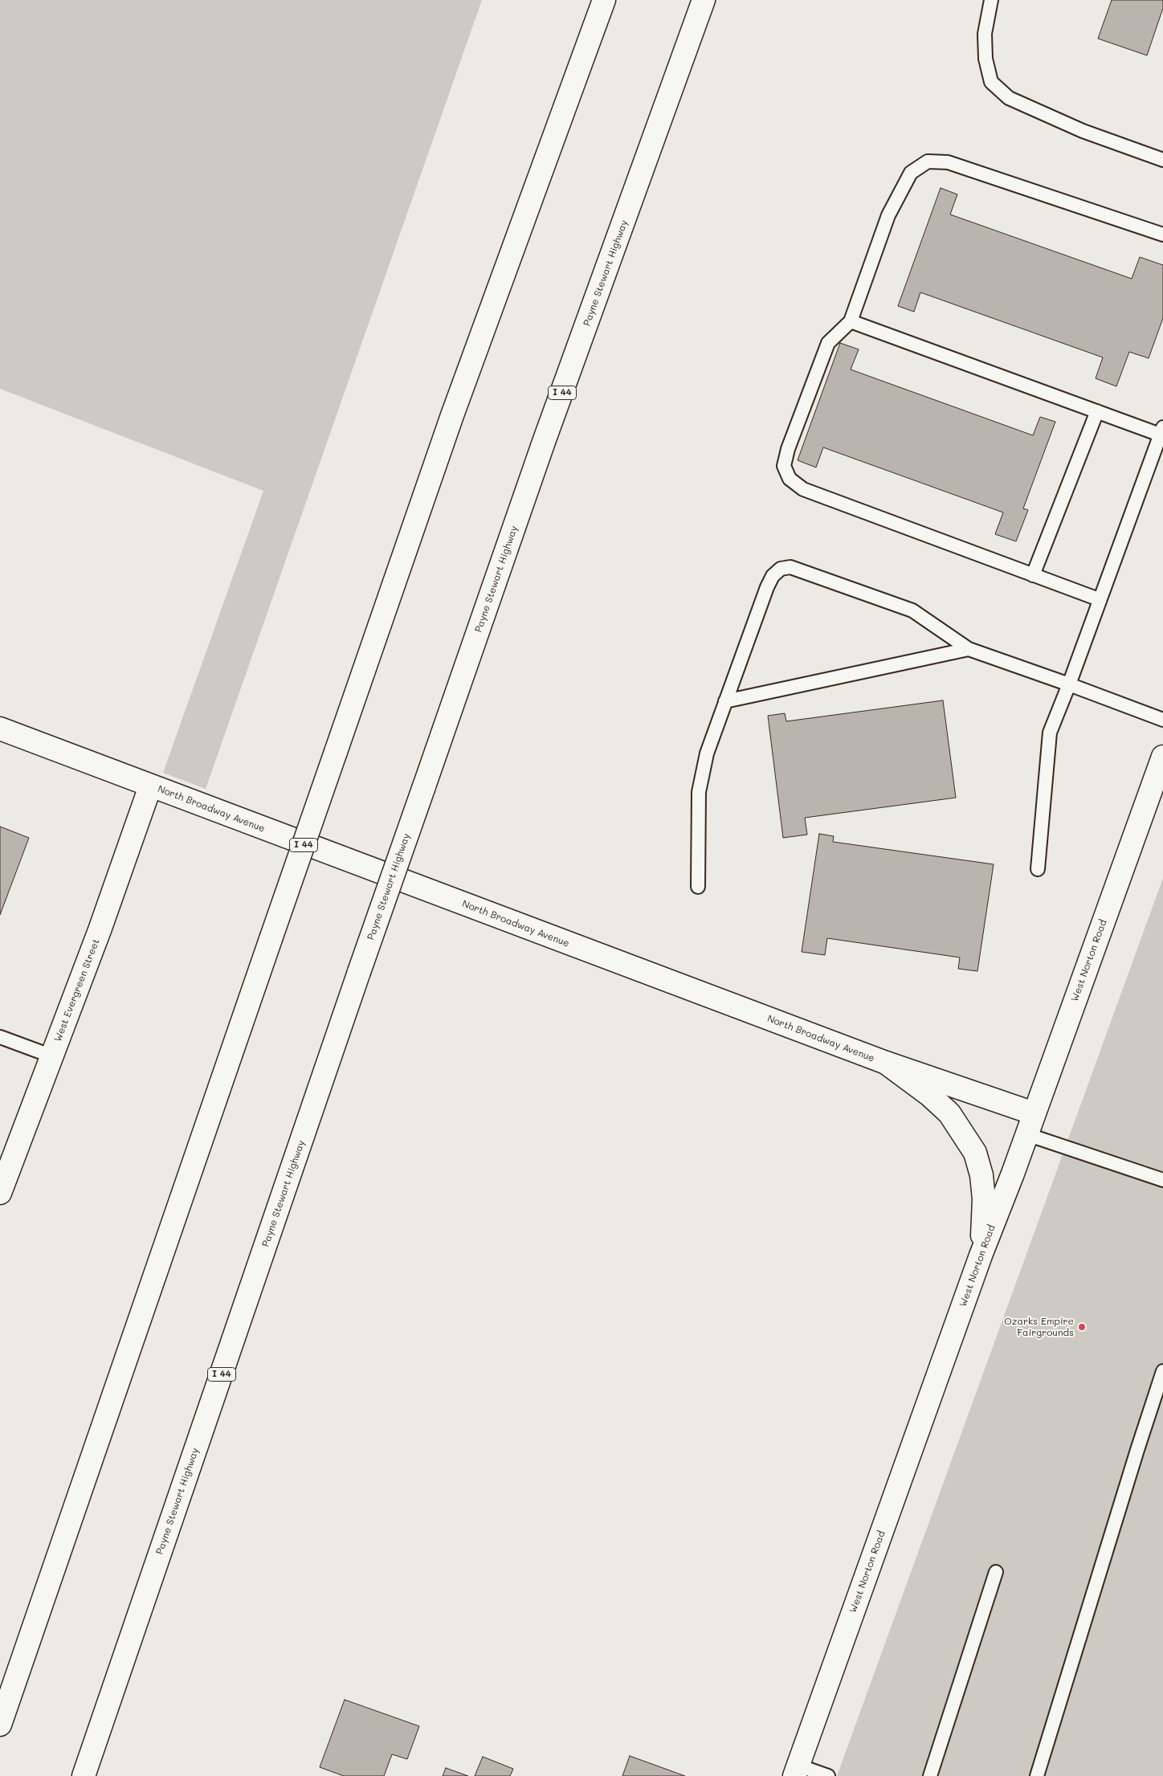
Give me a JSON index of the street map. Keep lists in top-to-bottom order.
{
  "streets": {
    "main road": [
      "Payne Stewart Highway",
      "I 44",
      "North Broadway Avenue",
      "West Norton Road",
      "West Evergreen Street"
    ]
  },
  "crossings": [
    ["North Broadway Avenue", "West Norton Road"],
    ["North Broadway Avenue", "West Evergreen Street"]
  ],
  "places": ["Ozarks Empire Fairgrounds"]
}
